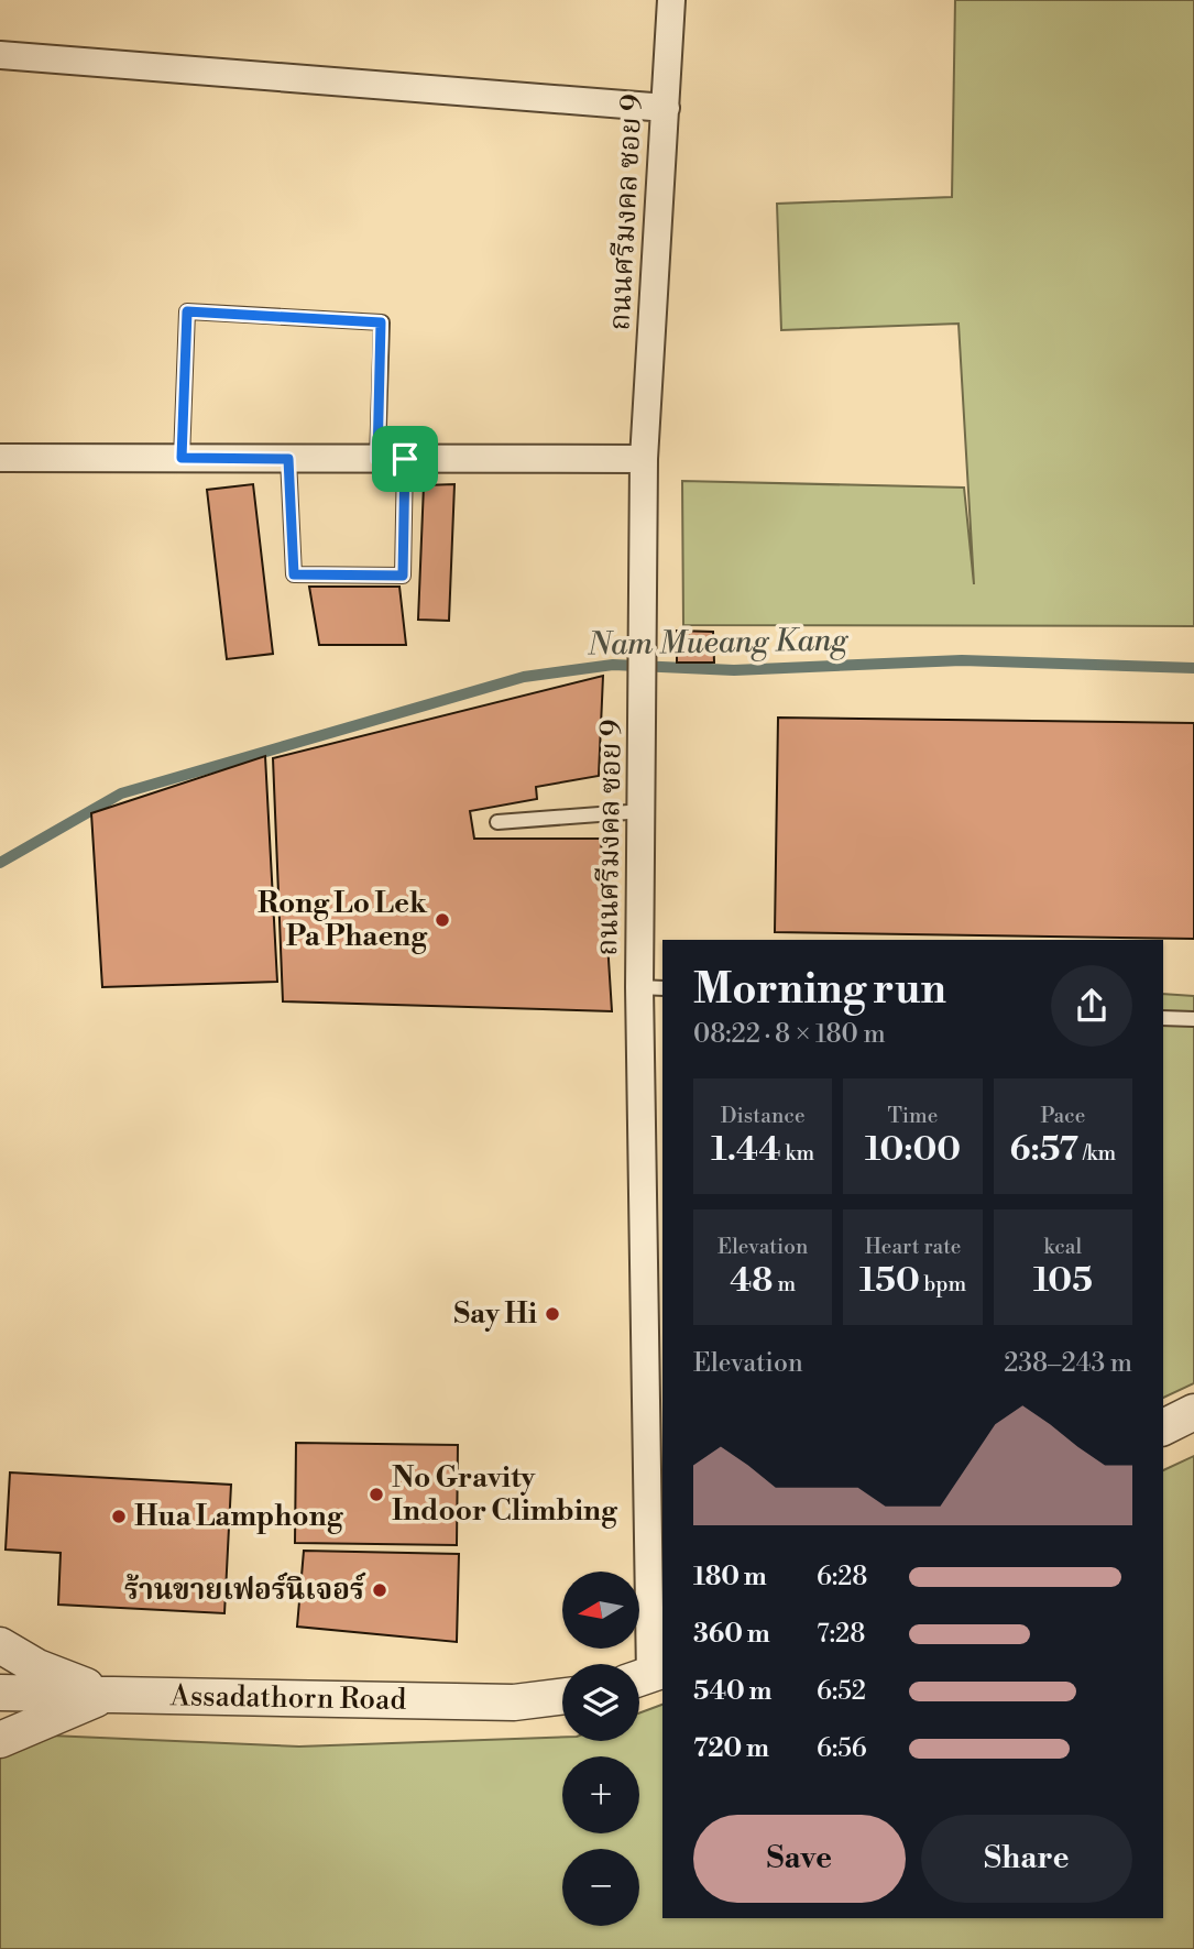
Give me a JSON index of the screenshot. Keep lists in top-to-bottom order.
{
  "streets": {
    "street": ["ถนนศรีมงคล ซอย 9", "Assadathorn Road"]
  },
  "water": ["Nam Mueang Kang"],
  "places": [
    "Rong Lo Lek Pa Phaeng",
    "Say Hi",
    "No Gravity Indoor Climbing",
    "Hua Lamphong",
    "ร้านขายเฟอร์นิเจอร์"
  ],
  "north": "left",
  "page": {
    "heading": ["Morning run", "08:22 · 8 × 180 m"],
    "stats": [
      ["Distance", "1.44 km"],
      ["Time", "10:00"],
      ["Pace", "6:57 /km"],
      ["Elevation", "48 m"],
      ["Heart rate", "150 bpm"],
      ["kcal", "105"]
    ],
    "chart": ["Elevation", "238–243 m"],
    "list": [
      {
        "name": "180 m",
        "note": "6:28"
      },
      {
        "name": "360 m",
        "note": "7:28"
      },
      {
        "name": "540 m",
        "note": "6:52"
      },
      {
        "name": "720 m",
        "note": "6:56"
      }
    ],
    "map_buttons": ["+", "−"],
    "buttons": ["Save", "Share"]
  }
}
